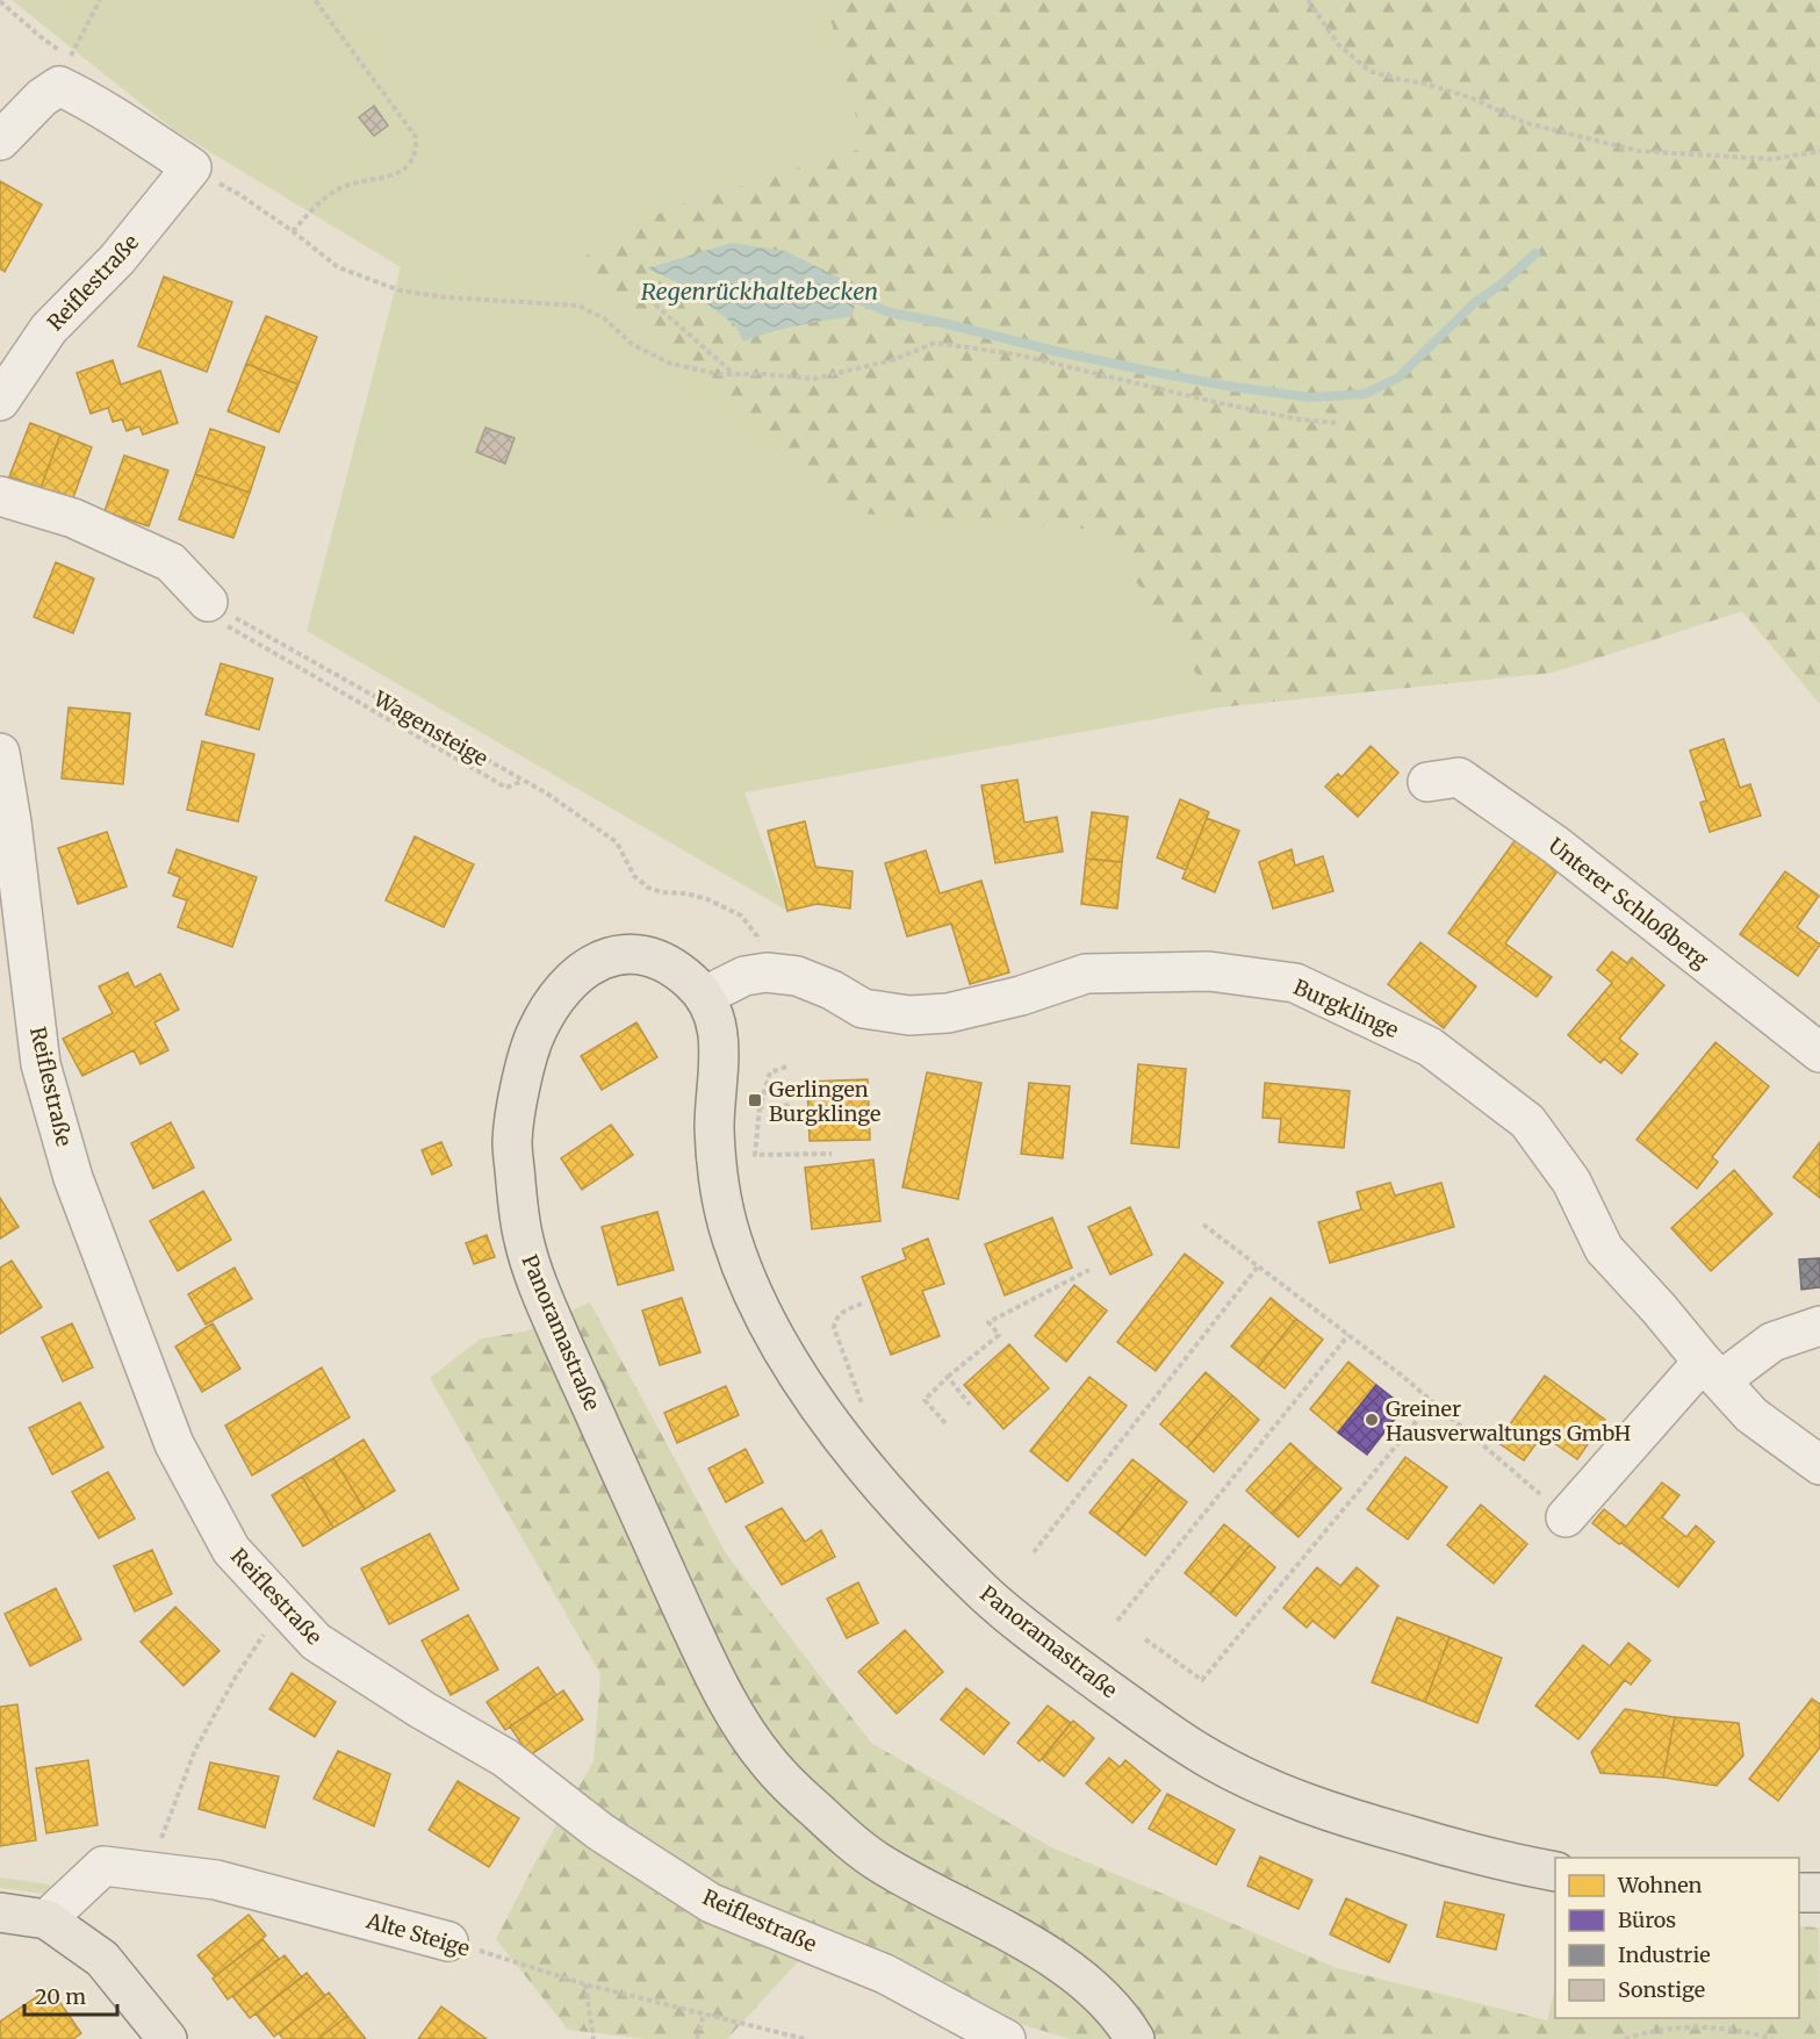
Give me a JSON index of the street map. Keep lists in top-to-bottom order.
{
  "streets": {
    "main road": ["Panoramastraße"],
    "street": [
      "Reiflestraße",
      "Unterer Schloßberg",
      "Burgklinge",
      "Alte Steige"
    ],
    "path": ["Wagensteige"]
  },
  "crossings": [
    ["Wagensteige", "Burgklinge"],
    ["Burgklinge", "Panoramastraße"]
  ],
  "water": ["Regenrückhaltebecken"],
  "places": {
    "transit": ["Gerlingen Burgklinge"],
    "other": ["Greiner Hausverwaltungs GmbH"]
  },
  "legend": [
    "Wohnen",
    "Büros",
    "Industrie",
    "Sonstige"
  ],
  "scale_bar": "20 m"
}
